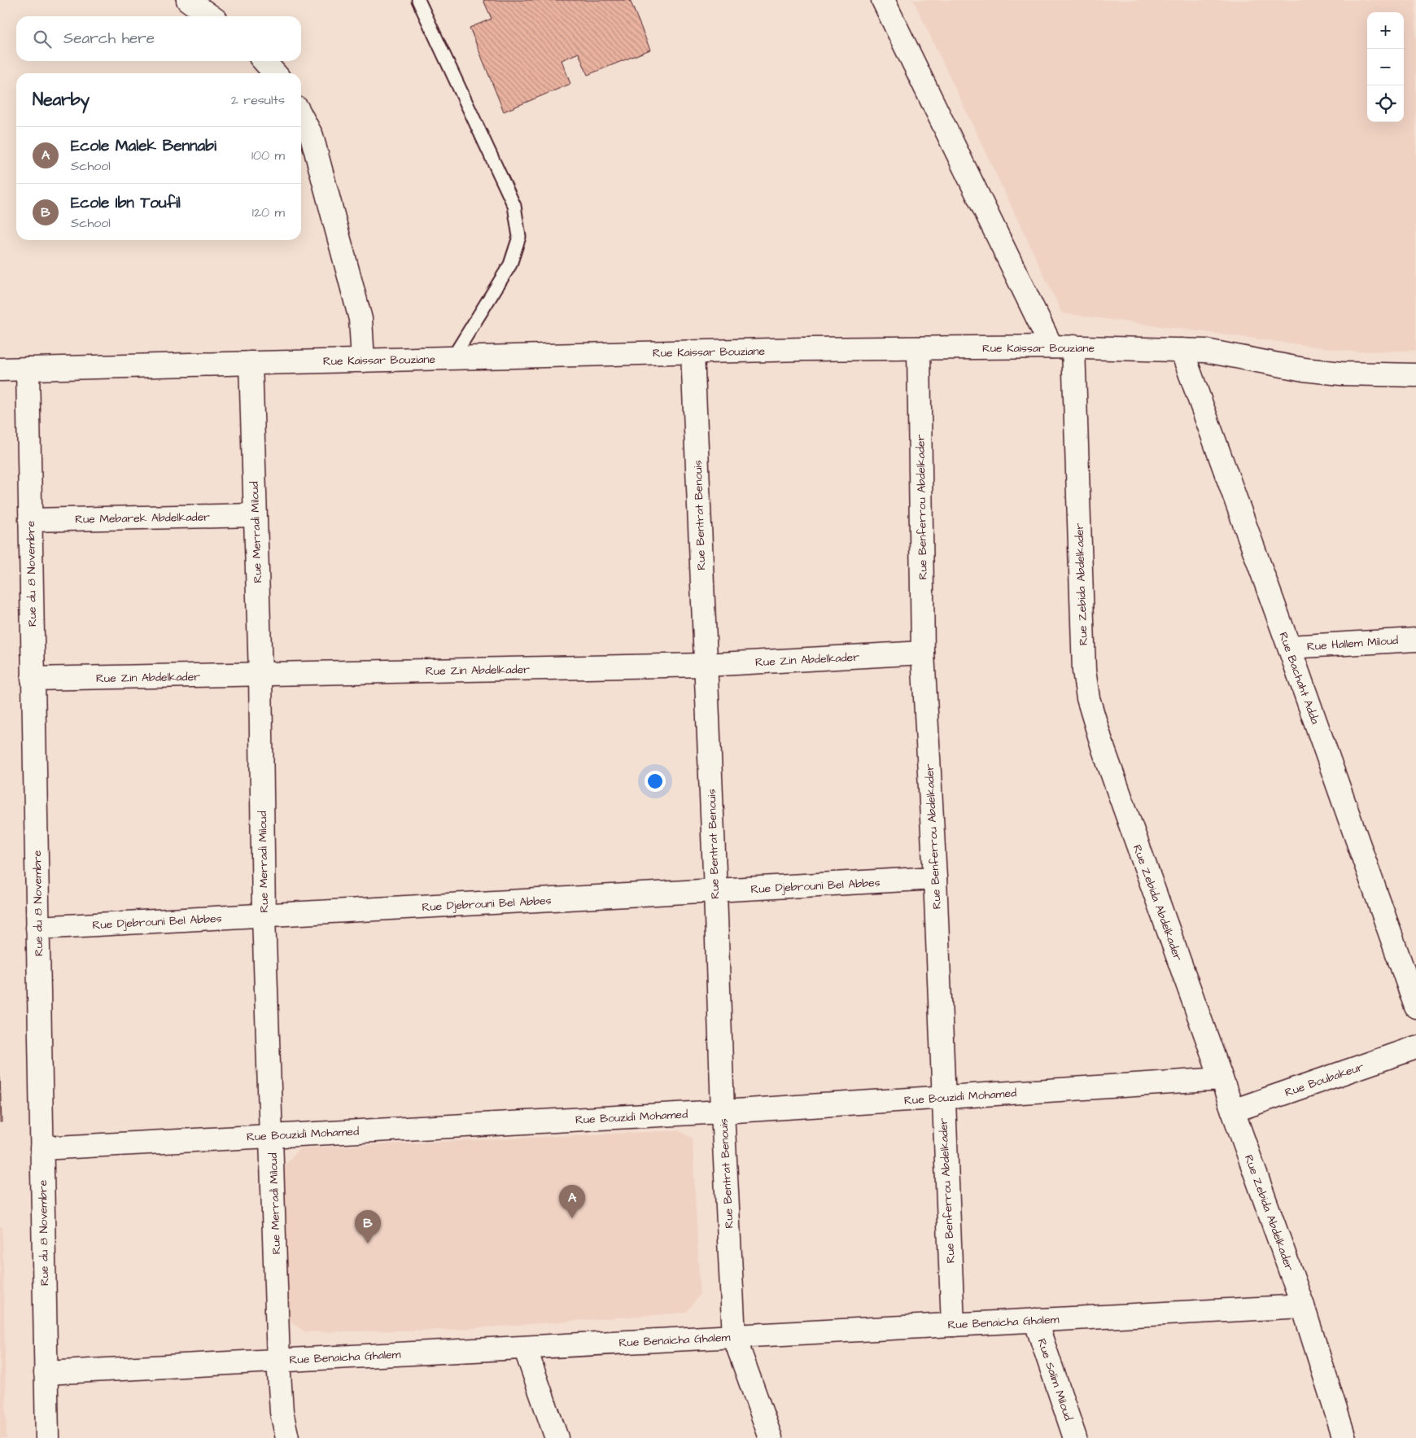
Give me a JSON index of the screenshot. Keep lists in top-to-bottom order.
{
  "streets": {
    "street": [
      "Rue Kaissar Bouziane",
      "Rue Benferrou Abdelkader",
      "Rue Bentrat Benouis",
      "Rue Mebarek Abdelkader",
      "Rue Merradi Miloud",
      "Rue du 8 Novembre",
      "Rue Zebida Abdelkader",
      "Rue Hallem Miloud",
      "Rue Zin Abdelkader",
      "Rue Bachaht Adda",
      "Rue Djebrouni Bel Abbes",
      "Rue Boubakeur",
      "Rue Bouzidi Mohamed",
      "Rue Benaicha Ghalem",
      "Rue Salim Miloud"
    ]
  },
  "crossings": [
    ["Rue Kaissar Bouziane", "Rue Benferrou Abdelkader"],
    ["Rue Kaissar Bouziane", "Rue Bentrat Benouis"],
    ["Rue Kaissar Bouziane", "Rue Merradi Miloud"],
    ["Rue Kaissar Bouziane", "Rue du 8 Novembre"],
    ["Rue Kaissar Bouziane", "Rue Zebida Abdelkader"],
    ["Rue Kaissar Bouziane", "Rue Bachaht Adda"],
    ["Rue Benferrou Abdelkader", "Rue Zin Abdelkader"],
    ["Rue Benferrou Abdelkader", "Rue Djebrouni Bel Abbes"],
    ["Rue Benferrou Abdelkader", "Rue Bouzidi Mohamed"],
    ["Rue Benferrou Abdelkader", "Rue Benaicha Ghalem"],
    ["Rue Bentrat Benouis", "Rue Zin Abdelkader"],
    ["Rue Bentrat Benouis", "Rue Djebrouni Bel Abbes"],
    ["Rue Bentrat Benouis", "Rue Bouzidi Mohamed"],
    ["Rue Bentrat Benouis", "Rue Benaicha Ghalem"],
    ["Rue Mebarek Abdelkader", "Rue Merradi Miloud"],
    ["Rue Mebarek Abdelkader", "Rue du 8 Novembre"],
    ["Rue Merradi Miloud", "Rue Zin Abdelkader"],
    ["Rue Merradi Miloud", "Rue Djebrouni Bel Abbes"],
    ["Rue Merradi Miloud", "Rue Bouzidi Mohamed"],
    ["Rue Merradi Miloud", "Rue Benaicha Ghalem"],
    ["Rue du 8 Novembre", "Rue Zin Abdelkader"],
    ["Rue du 8 Novembre", "Rue Djebrouni Bel Abbes"],
    ["Rue du 8 Novembre", "Rue Bouzidi Mohamed"],
    ["Rue du 8 Novembre", "Rue Benaicha Ghalem"],
    ["Rue Zebida Abdelkader", "Rue Boubakeur"],
    ["Rue Zebida Abdelkader", "Rue Bouzidi Mohamed"],
    ["Rue Zebida Abdelkader", "Rue Benaicha Ghalem"],
    ["Rue Hallem Miloud", "Rue Bachaht Adda"],
    ["Rue Benaicha Ghalem", "Rue Salim Miloud"]
  ],
  "page": {
    "map_buttons": ["+", "−"],
    "search": "Search here",
    "heading": ["Nearby", "2 results"],
    "list": [
      {
        "mark": "A",
        "name": "Ecole Malek Bennabi",
        "note": "School",
        "value": "100 m"
      },
      {
        "mark": "B",
        "name": "Ecole Ibn Toufil",
        "note": "School",
        "value": "120 m"
      }
    ],
    "pins": ["A", "B"]
  }
}
